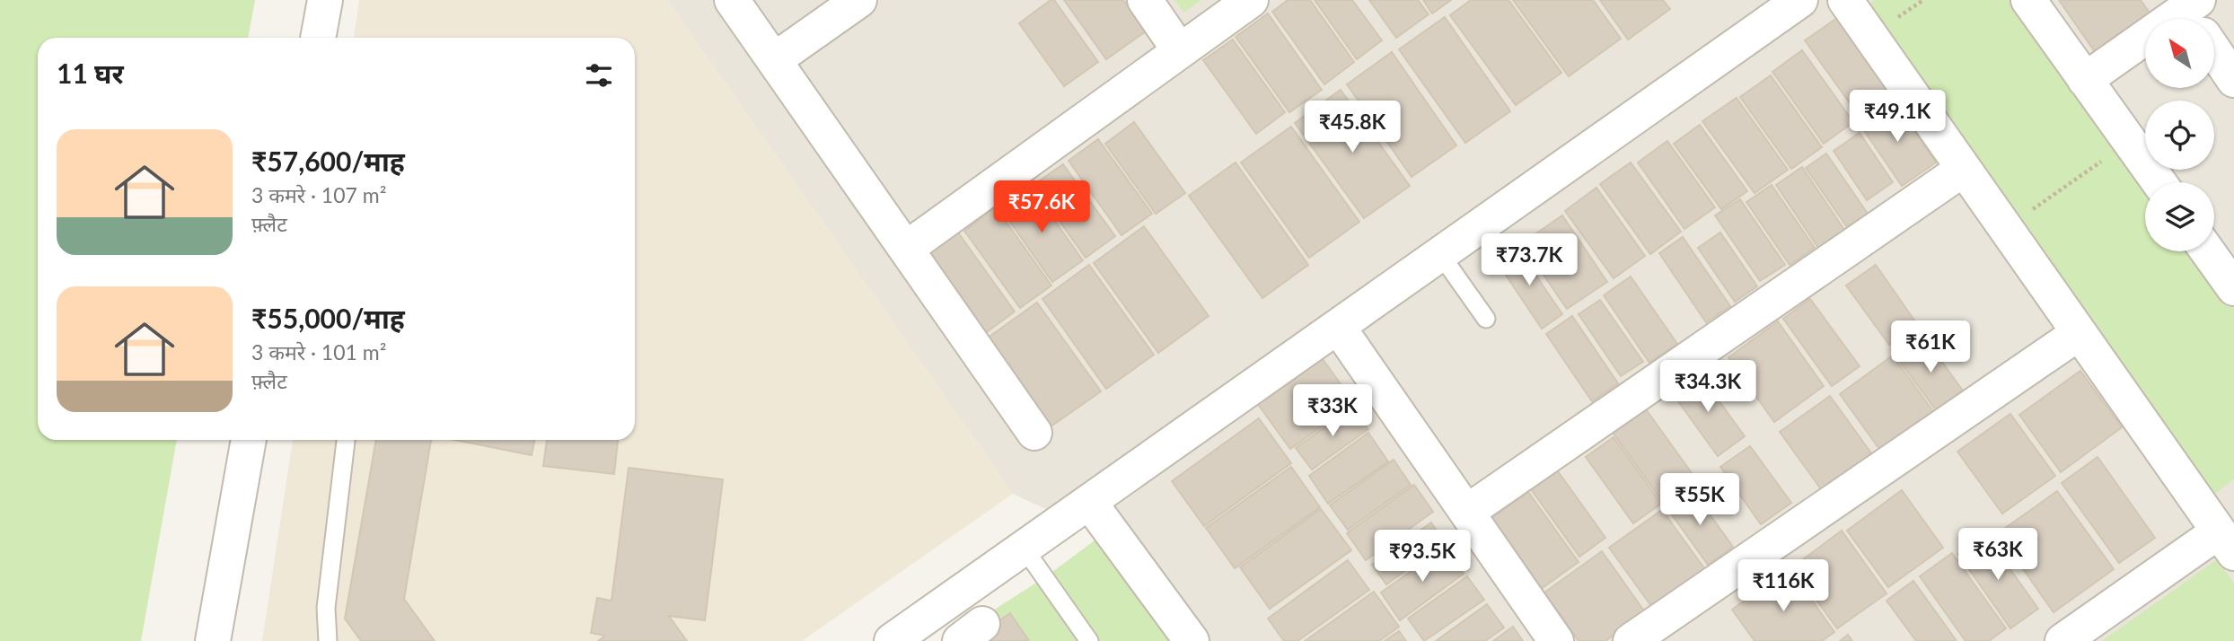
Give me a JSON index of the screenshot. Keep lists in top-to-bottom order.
{
  "north": "top left",
  "page": {
    "heading": "11 घर",
    "price": [
      "₹49.1K",
      "₹45.8K",
      "₹57.6K",
      "₹73.7K",
      "₹61K",
      "₹34.3K",
      "₹33K",
      "₹55K",
      "₹63K",
      "₹93.5K",
      "₹116K"
    ],
    "list": [
      {
        "name": "₹57,600/माह",
        "note": "3 कमरे · 107 m² · फ़्लैट"
      },
      {
        "name": "₹55,000/माह",
        "note": "3 कमरे · 101 m² · फ़्लैट"
      }
    ]
  }
}
